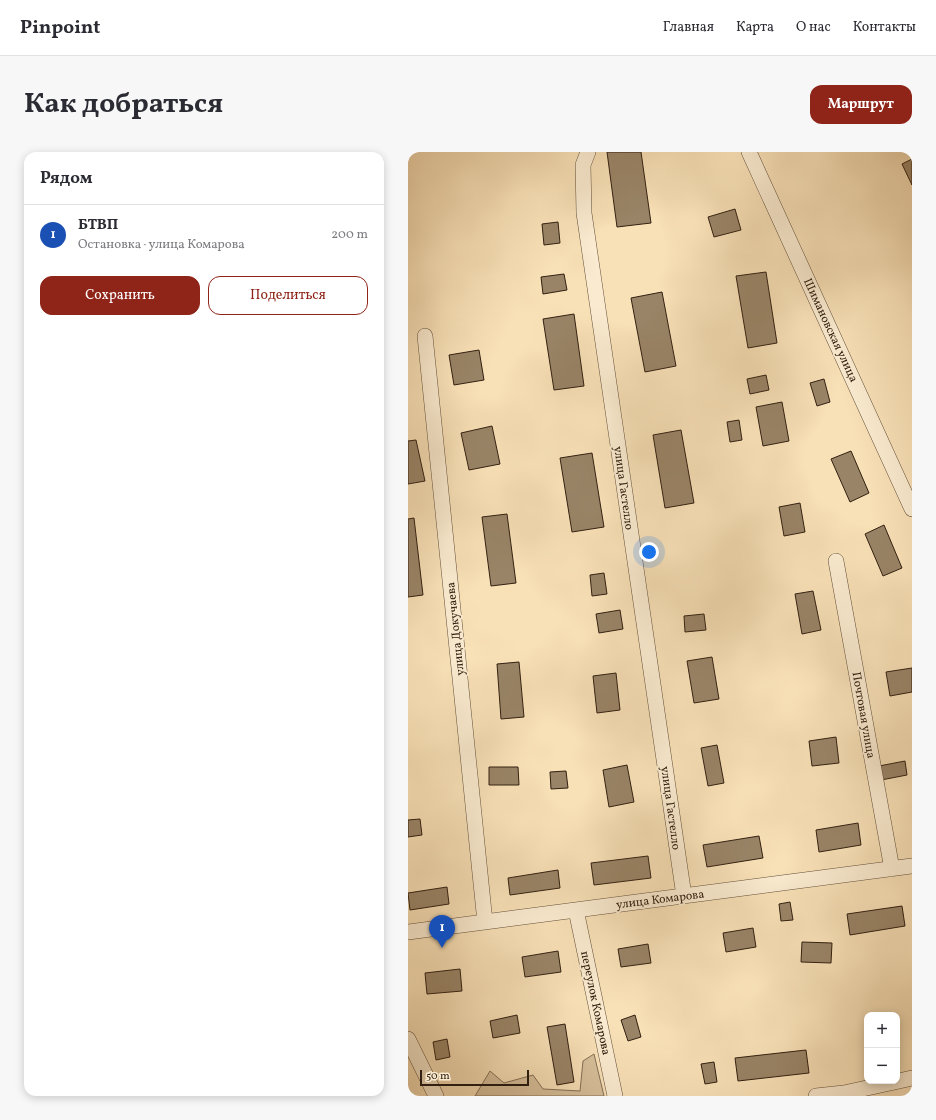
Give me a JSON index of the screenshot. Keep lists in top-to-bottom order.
{
  "streets": {
    "street": [
      "Шимановская улица",
      "улица Гастелло",
      "улица Докучаева",
      "Почтовая улица",
      "улица Комарова",
      "переулок Комарова"
    ]
  },
  "crossings": [
    ["улица Гастелло", "улица Комарова"],
    ["улица Докучаева", "улица Комарова"],
    ["Почтовая улица", "улица Комарова"],
    ["улица Комарова", "переулок Комарова"]
  ],
  "scale_bar": "50 m",
  "page": {
    "header": "Pinpoint",
    "nav": [
      "Главная",
      "Карта",
      "О нас",
      "Контакты"
    ],
    "title": "Как добраться",
    "buttons": [
      "Маршрут",
      ["Сохранить", "Поделиться"]
    ],
    "heading": "Рядом",
    "list": [
      {
        "mark": "1",
        "name": "БТВП",
        "note": "Остановка · улица Комарова",
        "value": "200 m"
      }
    ],
    "pins": "1",
    "map_buttons": ["+", "−"],
    "scale": "50 m"
  }
}
